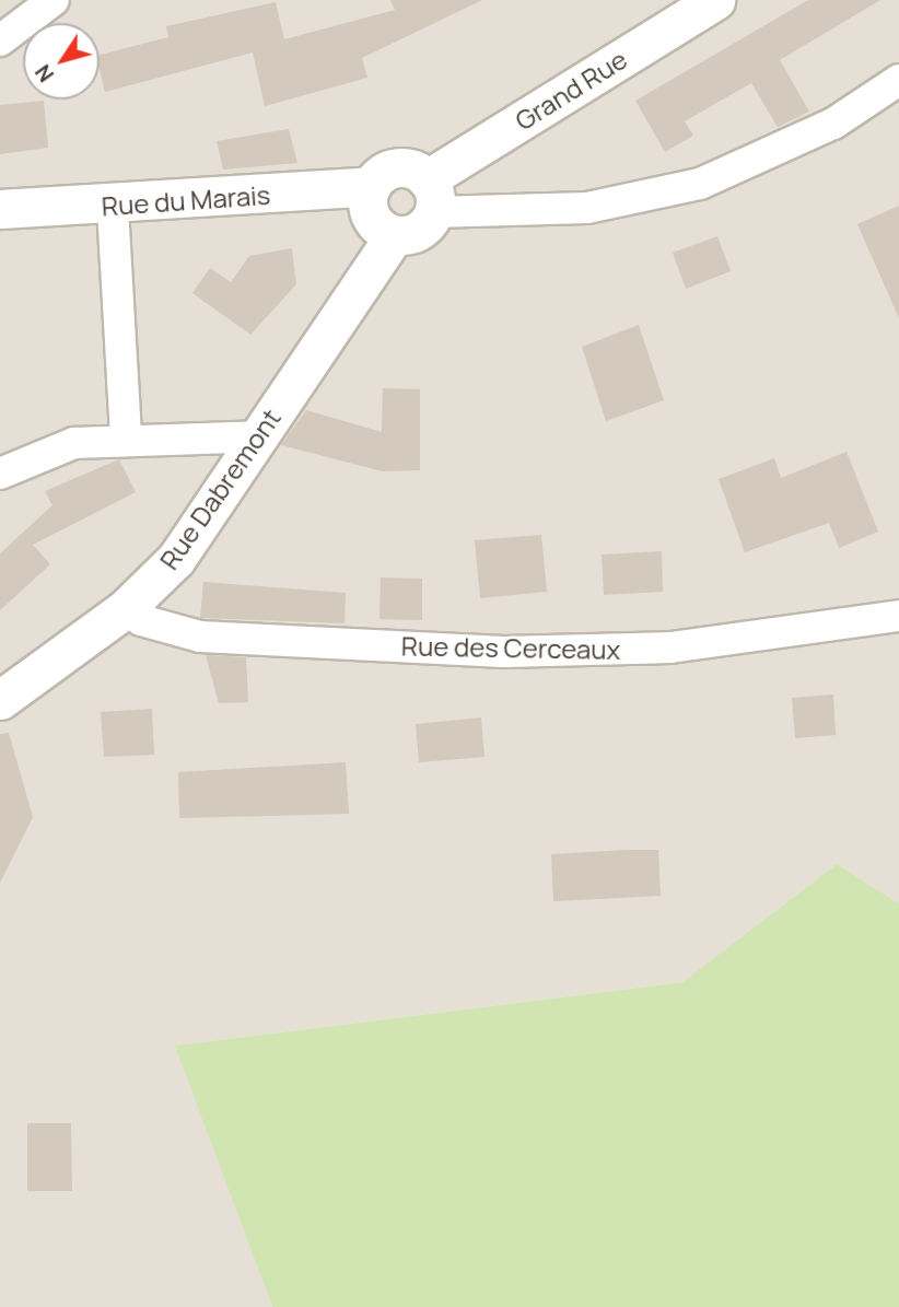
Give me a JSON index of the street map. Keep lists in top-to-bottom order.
{
  "streets": {
    "street": [
      "Grand Rue",
      "Rue du Marais",
      "Rue Dabremont",
      "Rue des Cerceaux"
    ]
  },
  "crossings": [
    ["Grand Rue", "Rue du Marais"],
    ["Grand Rue", "Rue Dabremont"],
    ["Rue du Marais", "Rue Dabremont"],
    ["Rue Dabremont", "Rue des Cerceaux"]
  ],
  "north": "bottom left"
}
